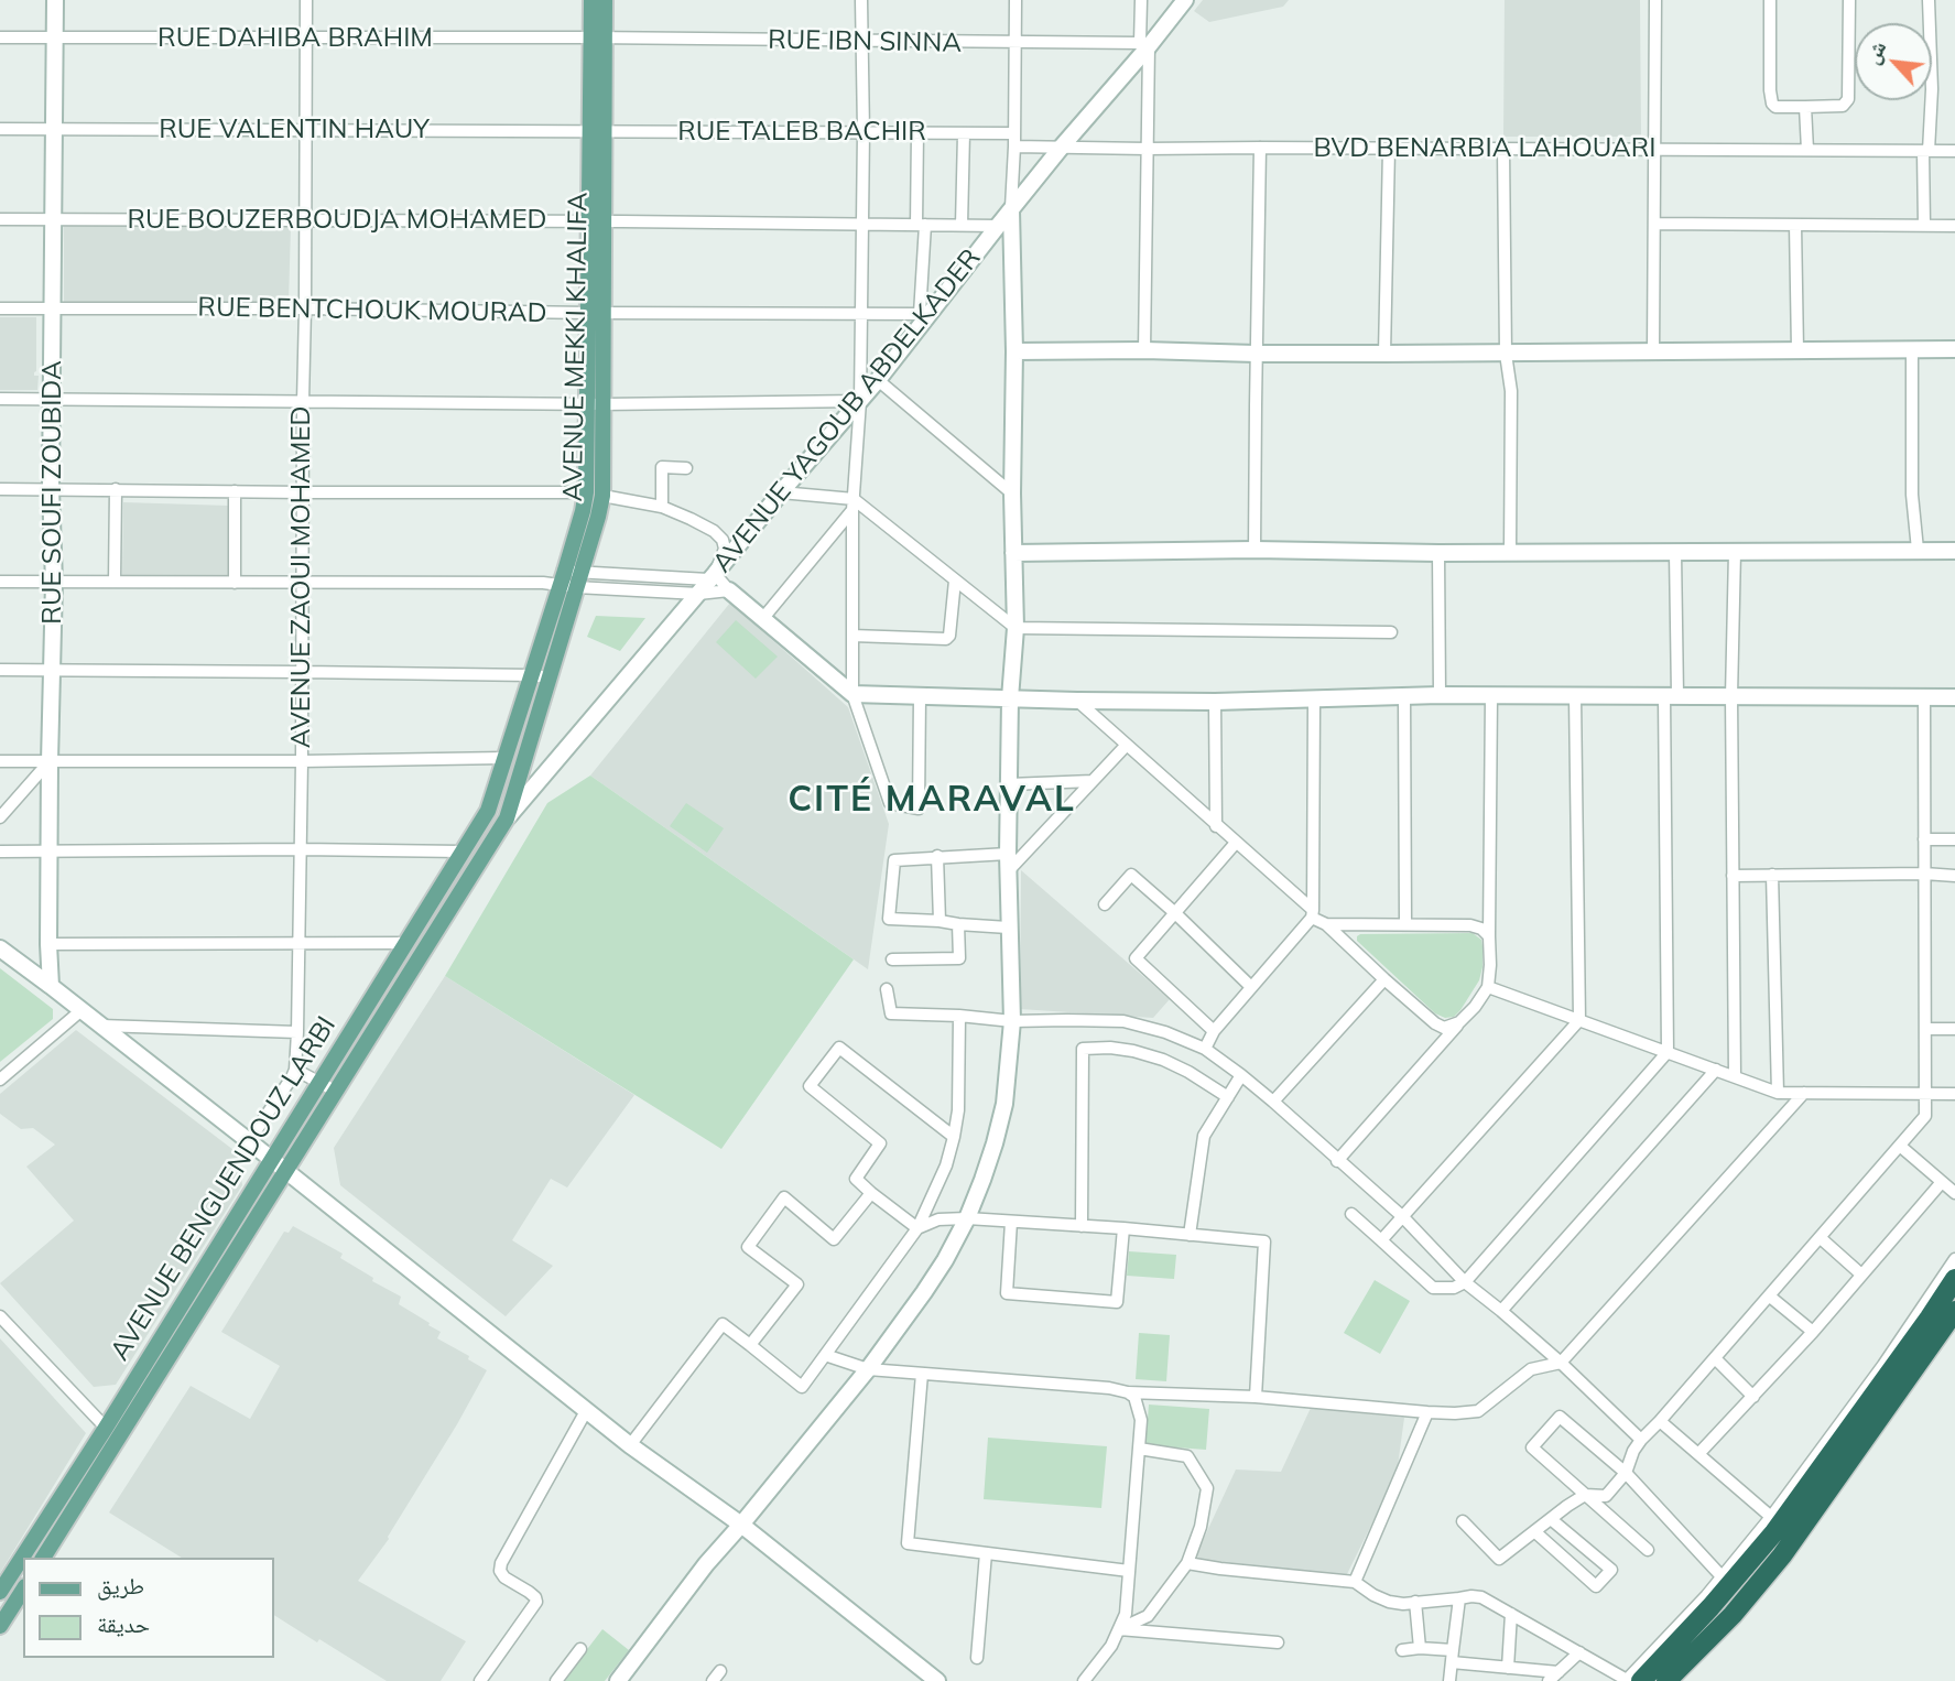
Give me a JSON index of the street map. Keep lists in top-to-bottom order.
{
  "streets": {
    "main road": ["AVENUE MEKKI KHALIFA", "AVENUE BENGUENDOUZ LARBI"],
    "street": [
      "RUE DAHIBA BRAHIM",
      "RUE IBN SINNA",
      "RUE VALENTIN HAUY",
      "RUE TALEB BACHIR",
      "BVD BENARBIA LAHOUARI",
      "RUE BOUZERBOUDJA MOHAMED",
      "RUE BENTCHOUK MOURAD",
      "AVENUE YAGOUB ABDELKADER",
      "RUE SOUFI ZOUBIDA",
      "AVENUE ZAOUI MOHAMED"
    ]
  },
  "crossings": [
    ["RUE DAHIBA BRAHIM", "RUE IBN SINNA"],
    ["RUE DAHIBA BRAHIM", "AVENUE MEKKI KHALIFA"],
    ["RUE DAHIBA BRAHIM", "RUE SOUFI ZOUBIDA"],
    ["RUE DAHIBA BRAHIM", "AVENUE ZAOUI MOHAMED"],
    ["RUE IBN SINNA", "AVENUE MEKKI KHALIFA"],
    ["RUE IBN SINNA", "AVENUE YAGOUB ABDELKADER"],
    ["RUE VALENTIN HAUY", "RUE TALEB BACHIR"],
    ["RUE VALENTIN HAUY", "AVENUE MEKKI KHALIFA"],
    ["RUE VALENTIN HAUY", "RUE SOUFI ZOUBIDA"],
    ["RUE VALENTIN HAUY", "AVENUE ZAOUI MOHAMED"],
    ["RUE TALEB BACHIR", "AVENUE MEKKI KHALIFA"],
    ["BVD BENARBIA LAHOUARI", "AVENUE YAGOUB ABDELKADER"],
    ["RUE BOUZERBOUDJA MOHAMED", "AVENUE MEKKI KHALIFA"],
    ["RUE BOUZERBOUDJA MOHAMED", "AVENUE YAGOUB ABDELKADER"],
    ["RUE BOUZERBOUDJA MOHAMED", "RUE SOUFI ZOUBIDA"],
    ["RUE BOUZERBOUDJA MOHAMED", "AVENUE ZAOUI MOHAMED"],
    ["RUE BENTCHOUK MOURAD", "AVENUE MEKKI KHALIFA"],
    ["RUE BENTCHOUK MOURAD", "AVENUE YAGOUB ABDELKADER"],
    ["RUE BENTCHOUK MOURAD", "RUE SOUFI ZOUBIDA"],
    ["RUE BENTCHOUK MOURAD", "AVENUE ZAOUI MOHAMED"],
    ["AVENUE MEKKI KHALIFA", "AVENUE YAGOUB ABDELKADER"],
    ["AVENUE MEKKI KHALIFA", "AVENUE BENGUENDOUZ LARBI"]
  ],
  "districts": ["CITÉ MARAVAL"],
  "legend": ["طريق", "حديقة"],
  "north": "top left"
}
